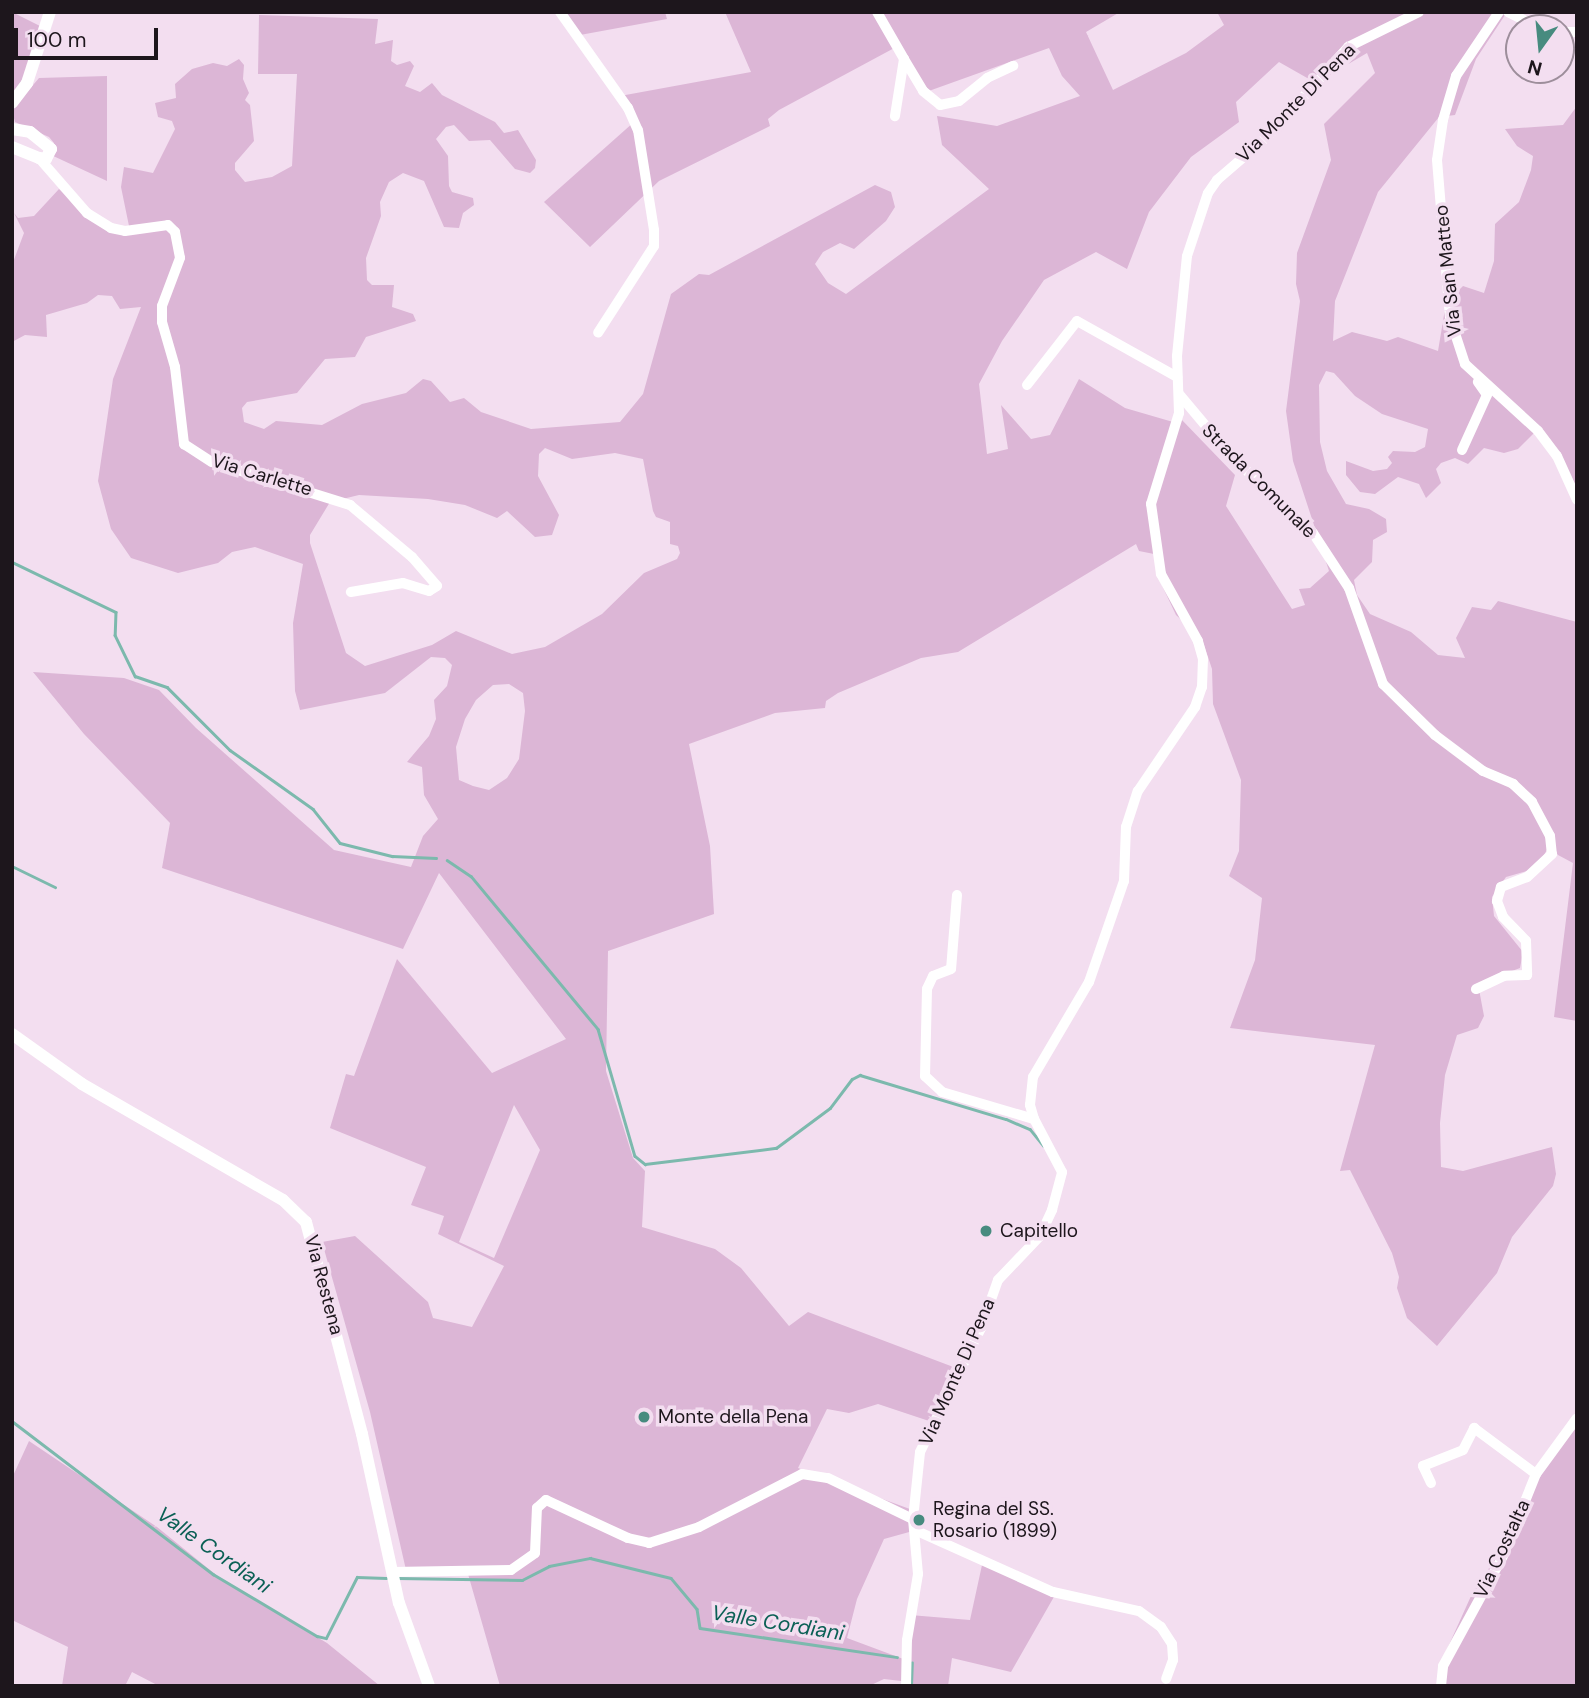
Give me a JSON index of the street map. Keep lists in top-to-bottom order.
{
  "streets": {
    "street": [
      "Via Monte Di Pena",
      "Via San Matteo",
      "Via Carlette",
      "Strada Comunale",
      "Via Restena",
      "Via Costalta"
    ]
  },
  "crossings": [
    ["Via Monte Di Pena", "Strada Comunale"]
  ],
  "water": ["Valle Cordiani"],
  "places": ["Capitello", "Monte della Pena", "Regina del SS. Rosario (1899)"],
  "scale_bar": "100 m",
  "north": "bottom"
}
